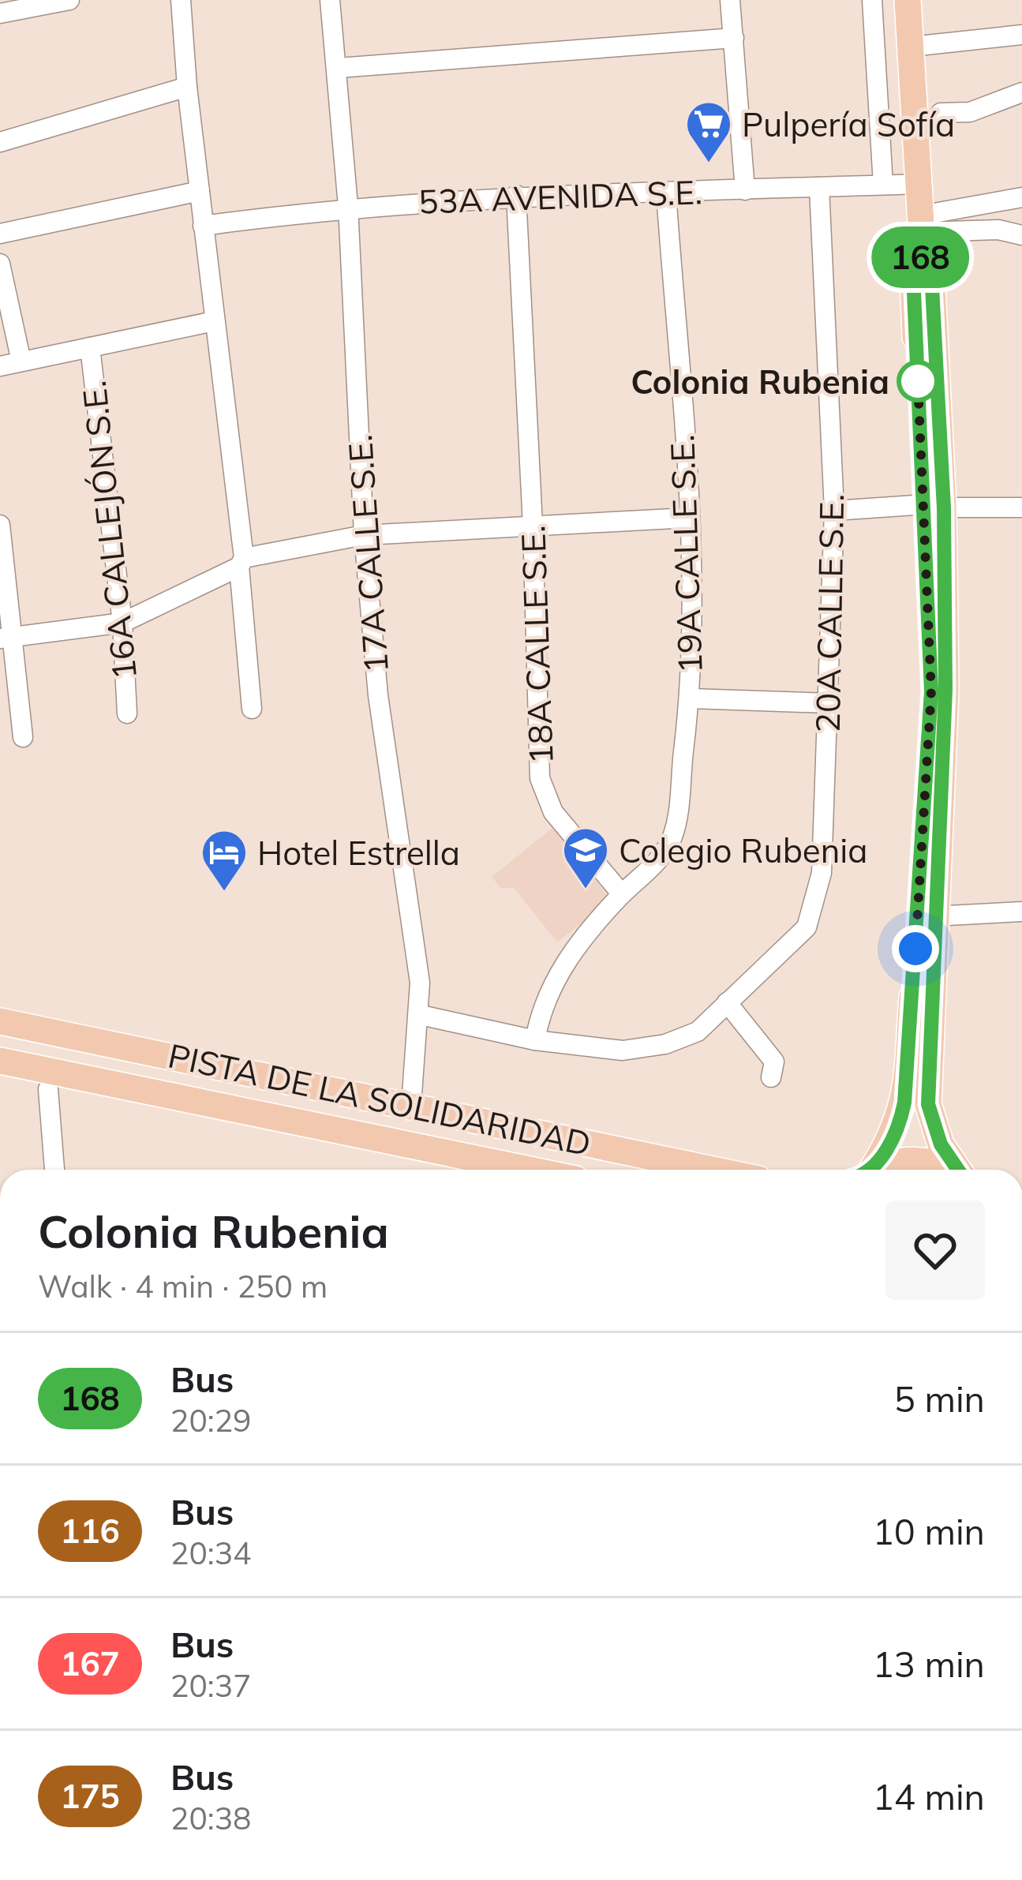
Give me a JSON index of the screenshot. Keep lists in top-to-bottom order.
{
  "streets": {
    "main road": ["PISTA DE LA SOLIDARIDAD"],
    "street": [
      "53A AVENIDA S.E.",
      "16A CALLEJÓN S.E.",
      "17A CALLE S.E.",
      "19A CALLE S.E.",
      "20A CALLE S.E.",
      "18A CALLE S.E."
    ]
  },
  "crossings": [
    ["53A AVENIDA S.E.", "17A CALLE S.E."],
    ["53A AVENIDA S.E.", "19A CALLE S.E."],
    ["53A AVENIDA S.E.", "20A CALLE S.E."],
    ["53A AVENIDA S.E.", "18A CALLE S.E."],
    ["17A CALLE S.E.", "20A CALLE S.E."],
    ["17A CALLE S.E.", "PISTA DE LA SOLIDARIDAD"],
    ["19A CALLE S.E.", "18A CALLE S.E."]
  ],
  "places": {
    "supermarket": ["Pulpería Sofía"],
    "other": ["Colonia Rubenia"],
    "school or university": ["Colegio Rubenia"],
    "hotel": ["Hotel Estrella"]
  },
  "lines": ["bus line 168"],
  "page": {
    "on_map": "168",
    "heading": ["Colonia Rubenia", "Walk · 4 min · 250 m"],
    "list": [
      {
        "mark": "168",
        "name": "Bus",
        "note": "20:29",
        "value": "5 min"
      },
      {
        "mark": "116",
        "name": "Bus",
        "note": "20:34",
        "value": "10 min"
      },
      {
        "mark": "167",
        "name": "Bus",
        "note": "20:37",
        "value": "13 min"
      },
      {
        "mark": "175",
        "name": "Bus",
        "note": "20:38",
        "value": "14 min"
      }
    ]
  }
}
